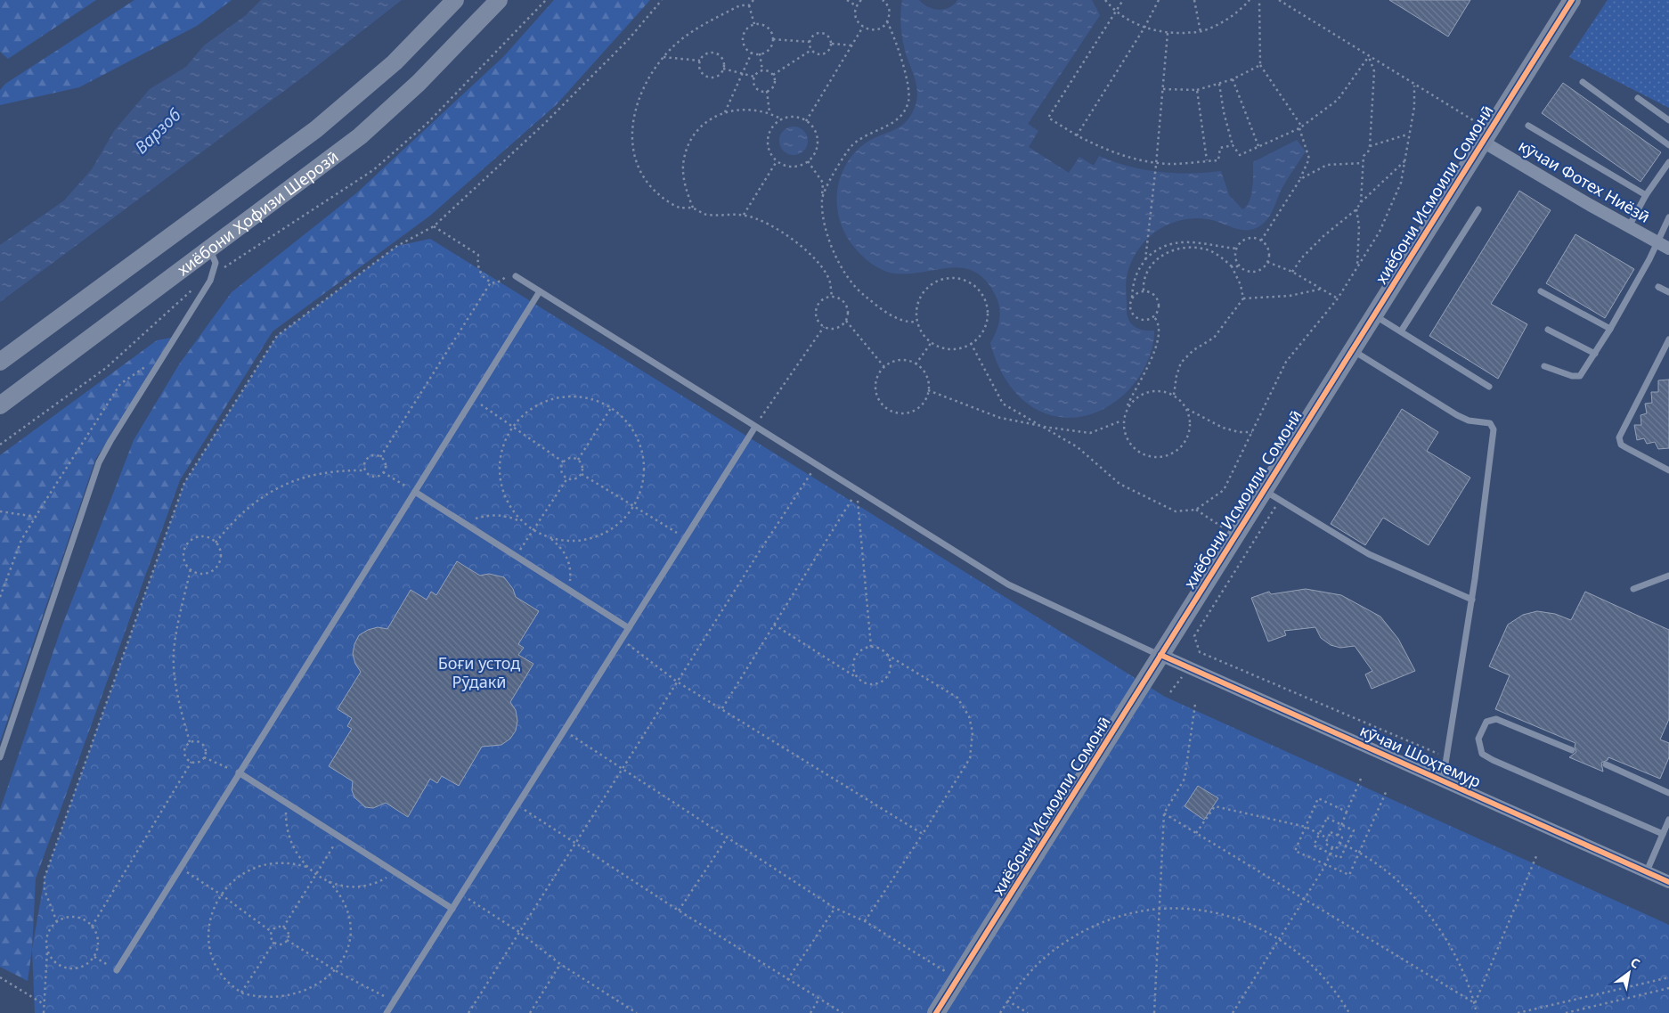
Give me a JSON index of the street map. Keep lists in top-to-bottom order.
{
  "streets": {
    "main road": ["хиёбони Исмоили Сомонӣ", "хиёбони Ҳофизи Шерозӣ"],
    "street": ["кӯчаи Фотех Ниёзӣ", "кӯчаи Шоҳтемур"]
  },
  "crossings": [
    ["кӯчаи Фотех Ниёзӣ", "хиёбони Исмоили Сомонӣ"],
    ["хиёбони Исмоили Сомонӣ", "кӯчаи Шоҳтемур"]
  ],
  "water": ["Варзоб"],
  "parks": ["Боғи устод Рӯдакӣ"],
  "north": "top right"
}
